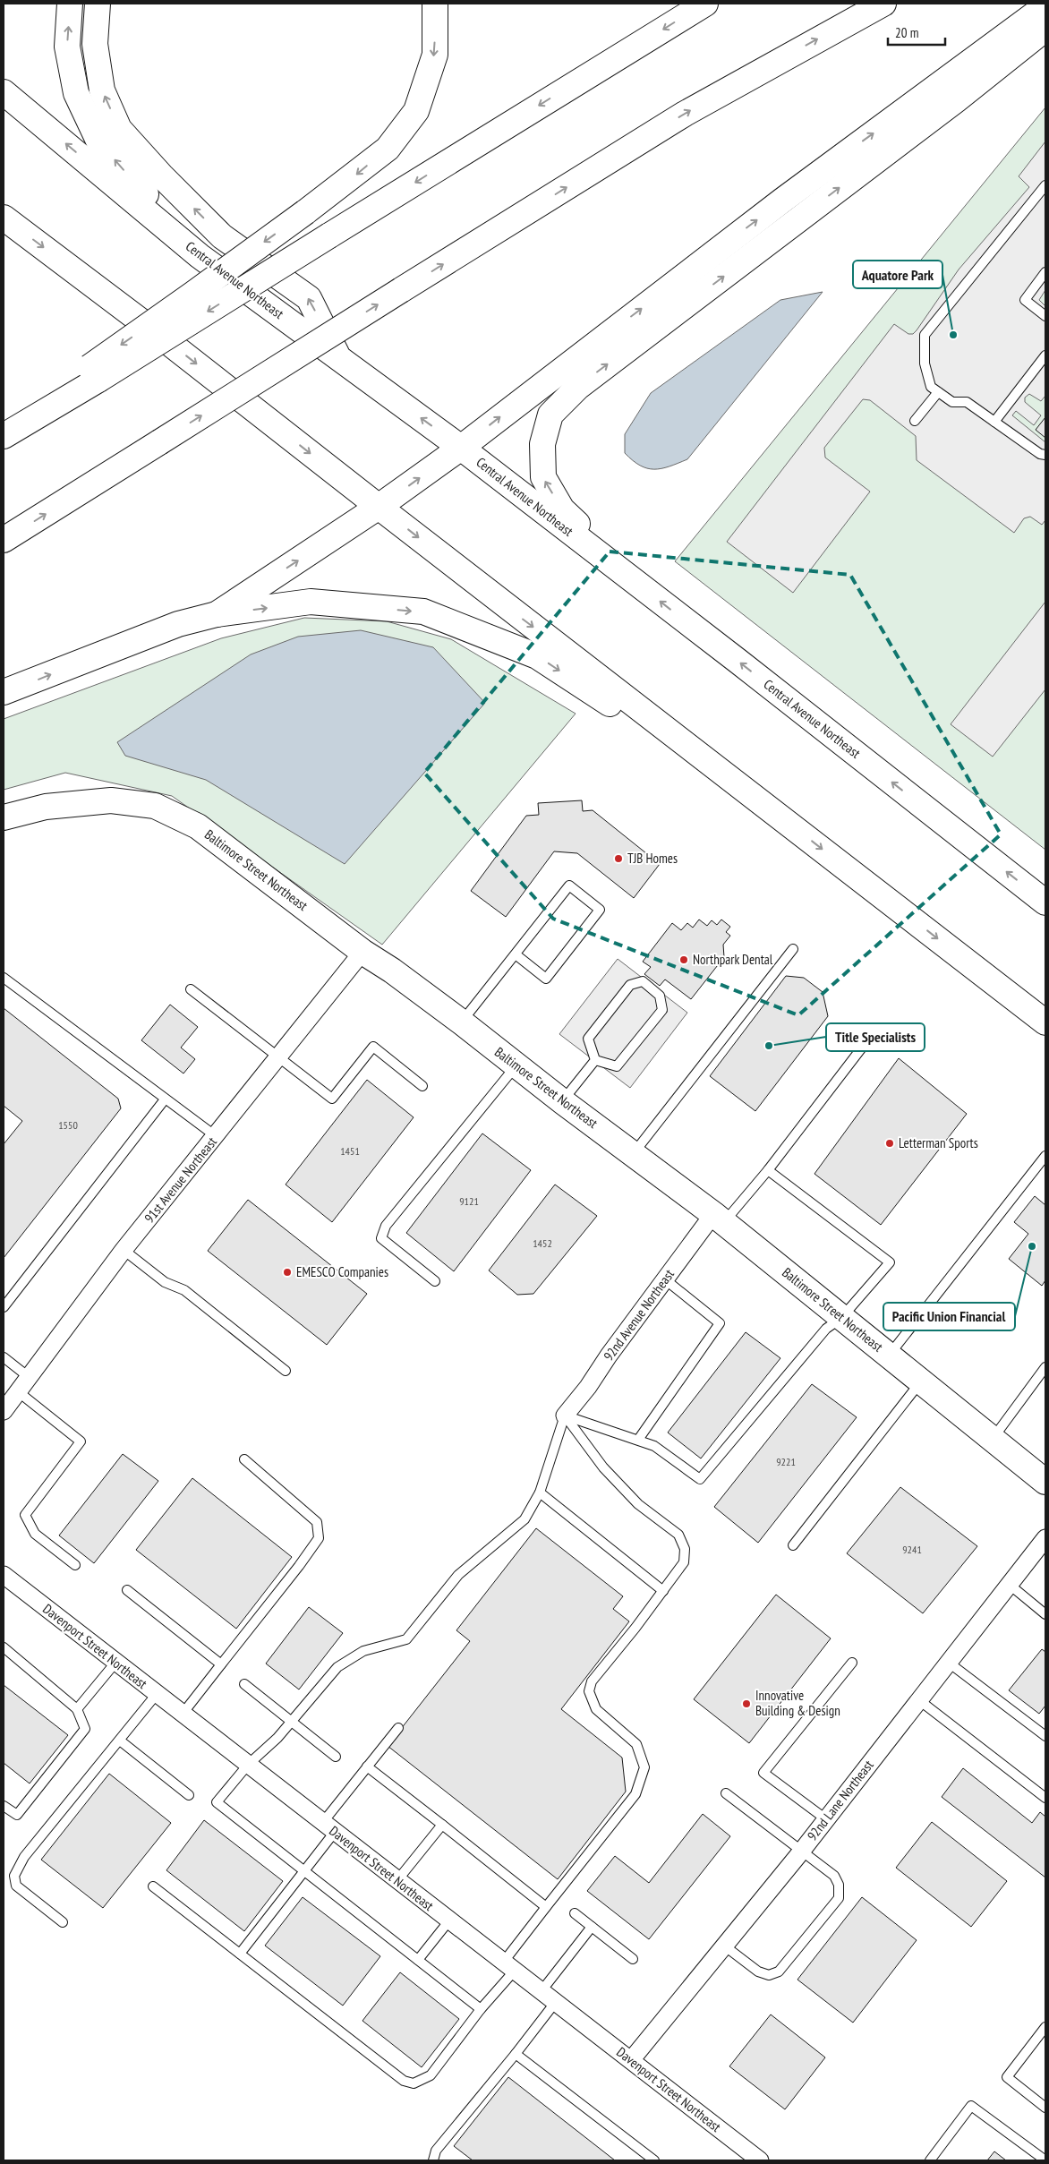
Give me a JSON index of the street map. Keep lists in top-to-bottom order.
{
  "streets": {
    "main road": ["Central Avenue Northeast", "Baltimore Street Northeast"],
    "street": [
      "91st Avenue Northeast",
      "92nd Avenue Northeast",
      "Davenport Street Northeast",
      "92nd Lane Northeast"
    ]
  },
  "crossings": [
    ["Baltimore Street Northeast", "91st Avenue Northeast"],
    ["Baltimore Street Northeast", "92nd Avenue Northeast"],
    ["Davenport Street Northeast", "92nd Lane Northeast"]
  ],
  "places": [
    "Aquatore Park",
    "TJB Homes",
    "Northpark Dental",
    "Title Specialists",
    "Letterman Sports",
    "Pacific Union Financial",
    "EMESCO Companies",
    "Innovative Building & Design"
  ],
  "house_numbers": [
    "1550",
    "1451",
    "9121",
    "1452",
    "9221",
    "9241"
  ],
  "scale_bar": "20 m"
}
